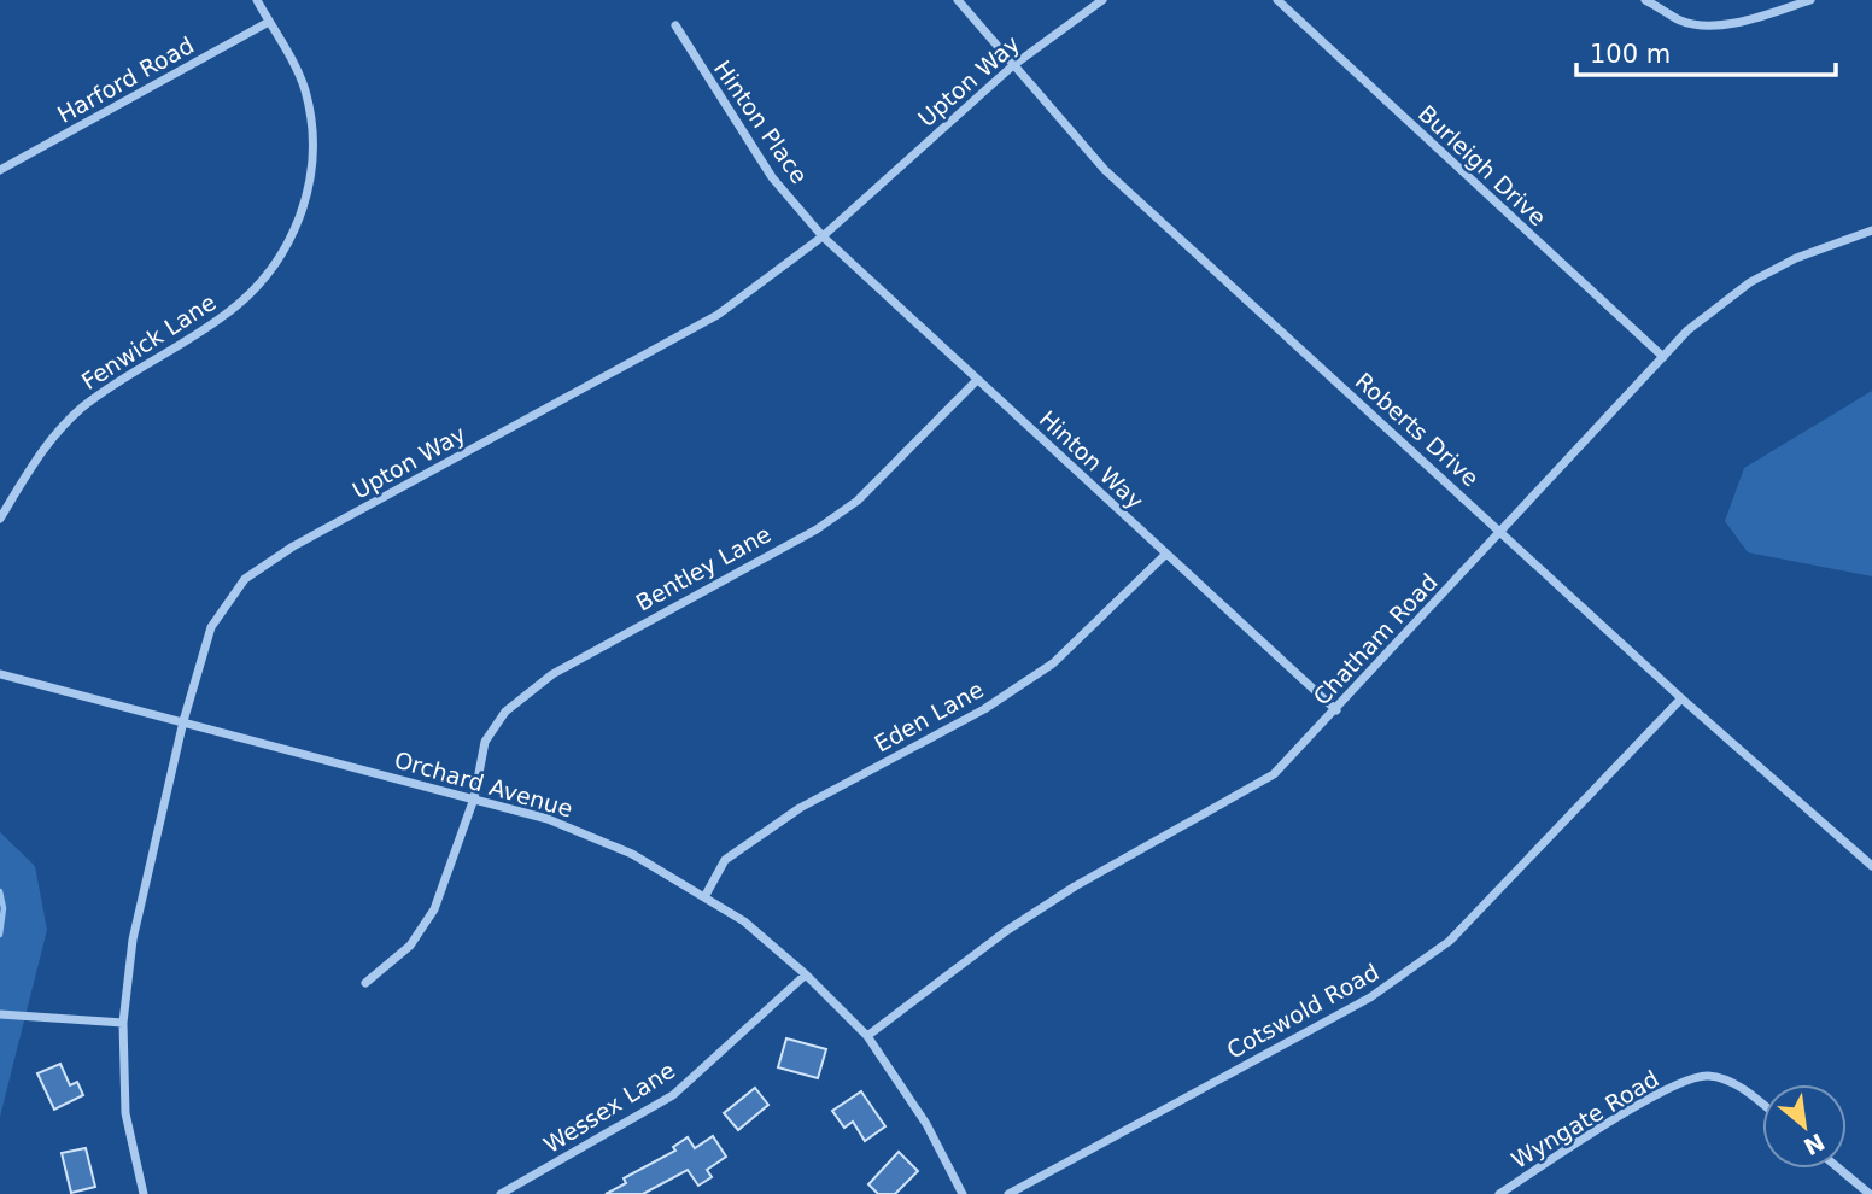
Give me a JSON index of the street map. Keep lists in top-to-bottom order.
{
  "streets": {
    "street": [
      "Harford Road",
      "Upton Way",
      "Hinton Place",
      "Burleigh Drive",
      "Fenwick Lane",
      "Roberts Drive",
      "Hinton Way",
      "Bentley Lane",
      "Chatham Road",
      "Eden Lane",
      "Orchard Avenue",
      "Cotswold Road",
      "Wessex Lane",
      "Wyngate Road"
    ]
  },
  "crossings": [
    ["Harford Road", "Fenwick Lane"],
    ["Upton Way", "Hinton Place"],
    ["Upton Way", "Roberts Drive"],
    ["Upton Way", "Hinton Way"],
    ["Upton Way", "Orchard Avenue"],
    ["Hinton Place", "Hinton Way"],
    ["Burleigh Drive", "Chatham Road"],
    ["Roberts Drive", "Chatham Road"],
    ["Roberts Drive", "Cotswold Road"],
    ["Hinton Way", "Bentley Lane"],
    ["Hinton Way", "Chatham Road"],
    ["Hinton Way", "Eden Lane"],
    ["Bentley Lane", "Orchard Avenue"],
    ["Chatham Road", "Orchard Avenue"],
    ["Eden Lane", "Orchard Avenue"],
    ["Orchard Avenue", "Wessex Lane"]
  ],
  "scale_bar": "100 m",
  "north": "bottom right"
}
